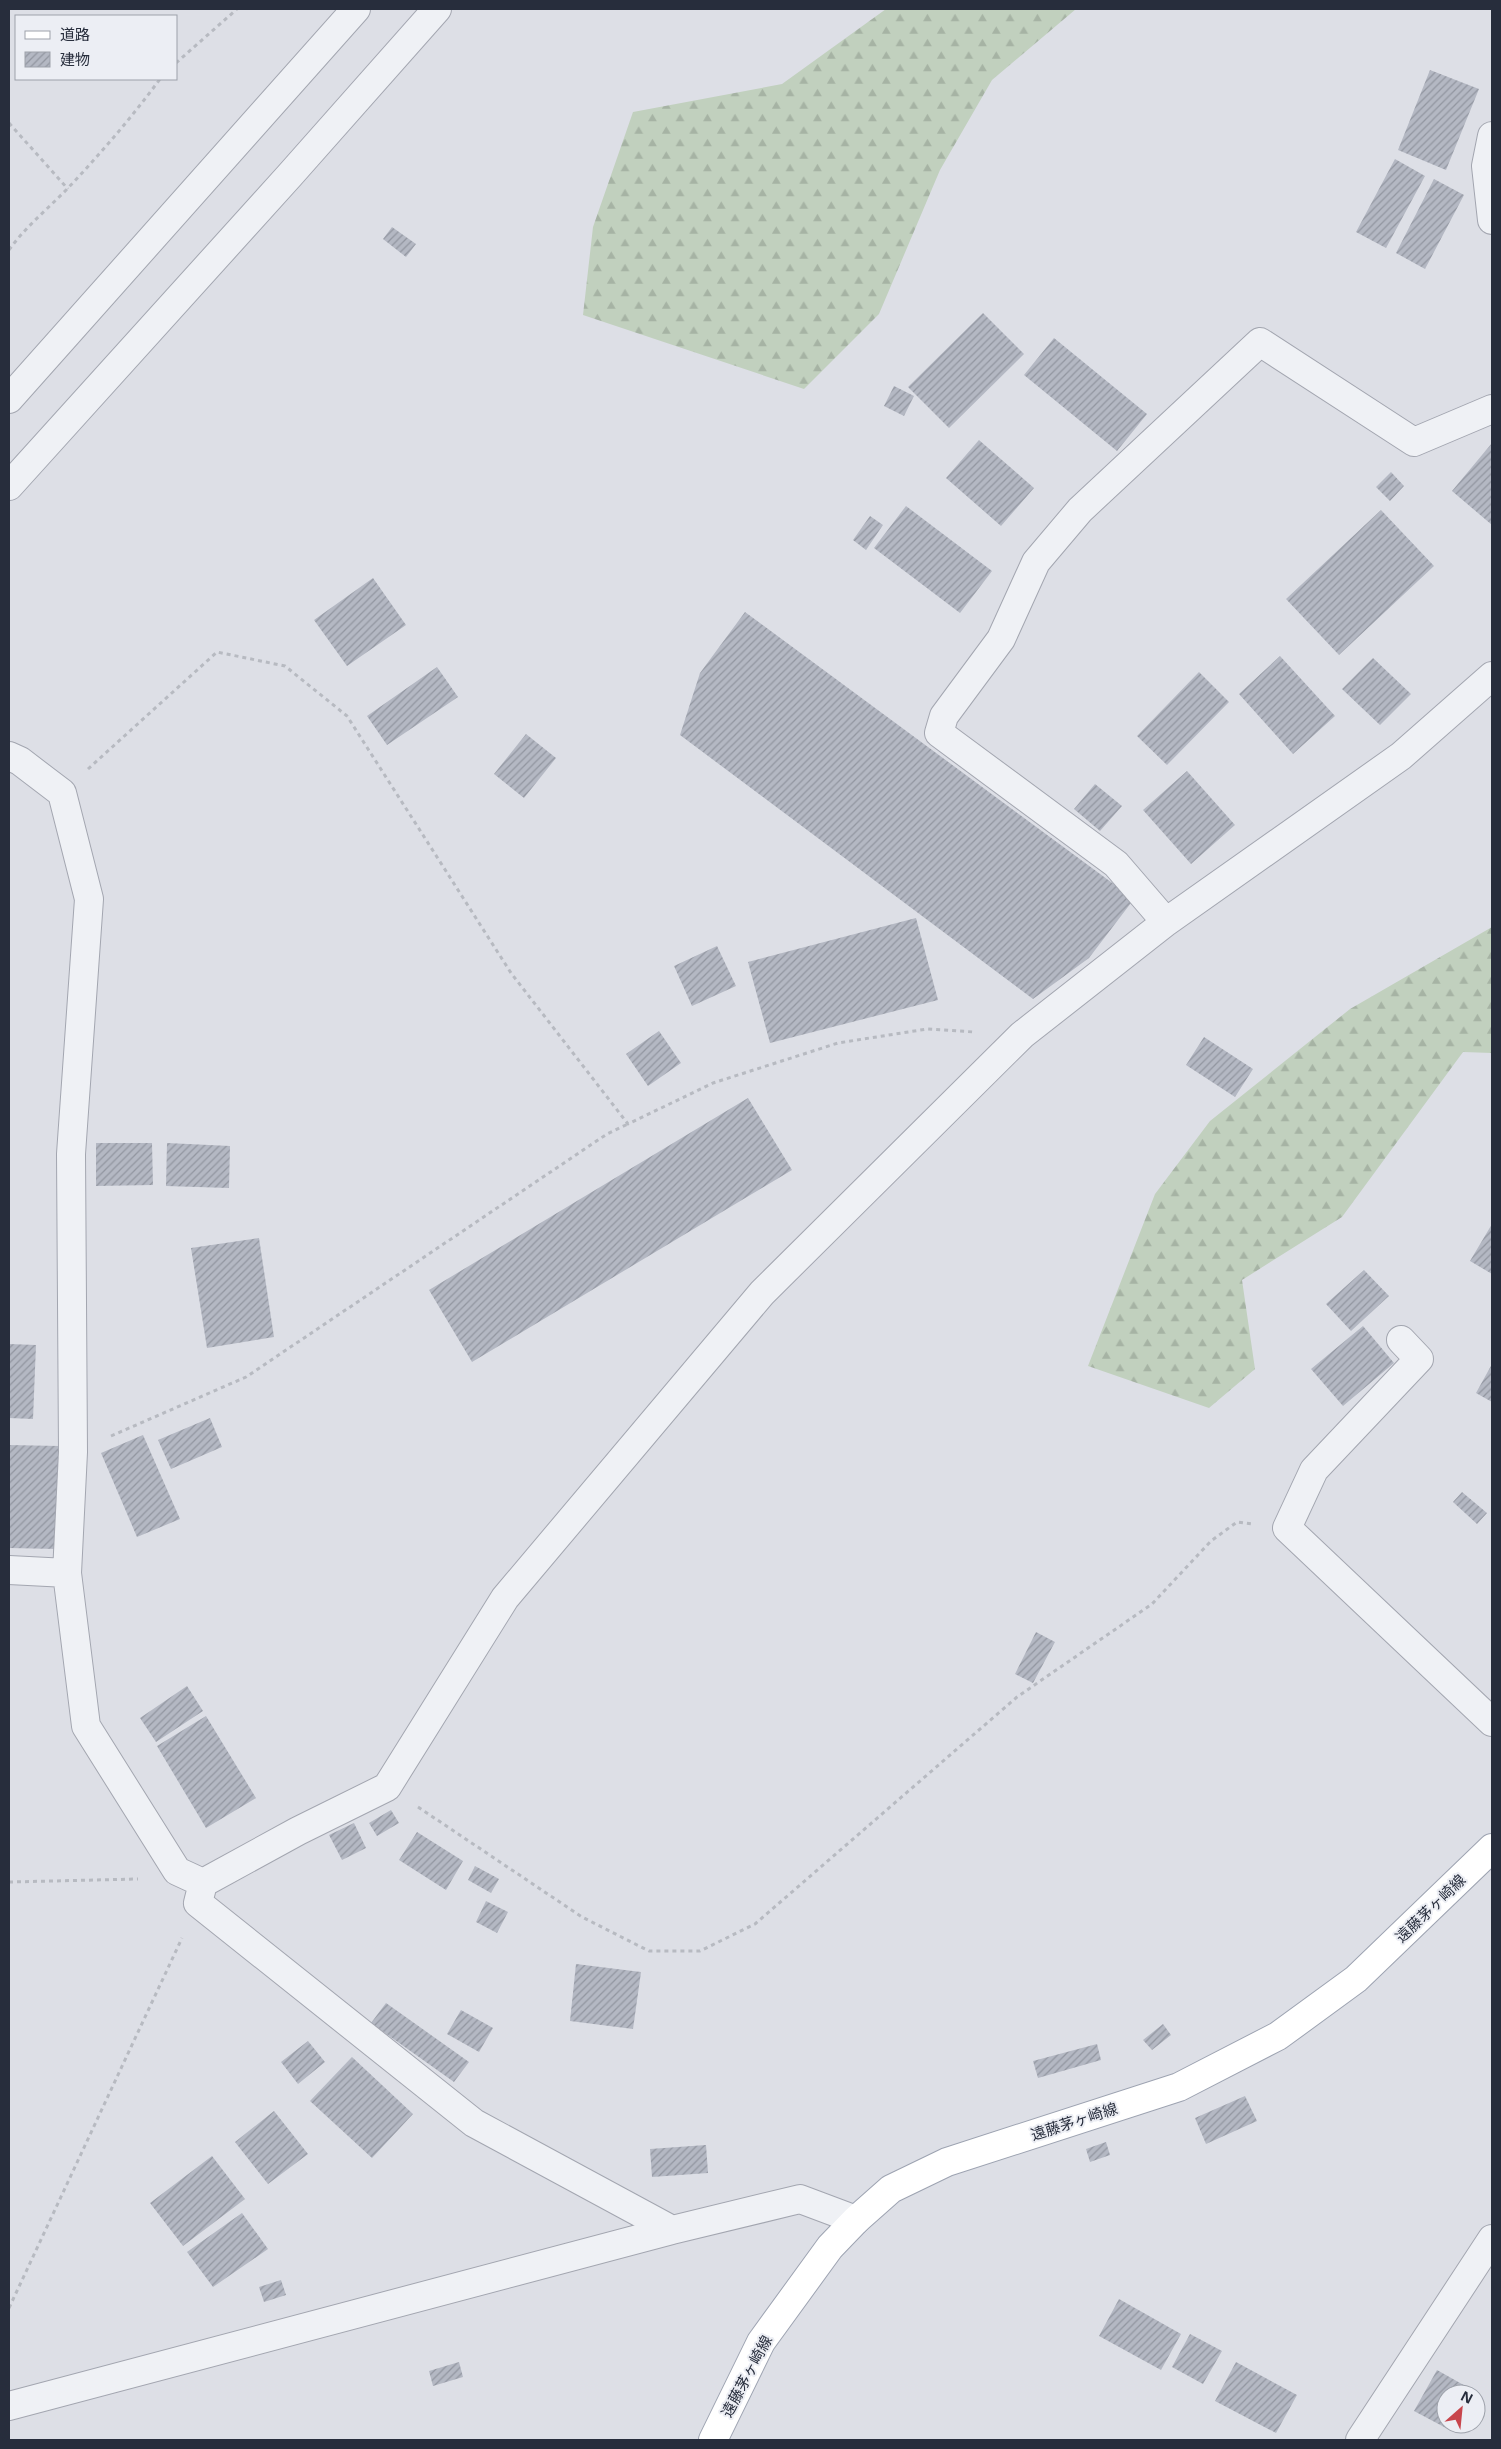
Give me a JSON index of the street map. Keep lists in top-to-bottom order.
{
  "streets": {
    "main road": ["遠藤茅ヶ崎線"]
  },
  "legend": ["道路", "建物"],
  "north": "top right"
}
